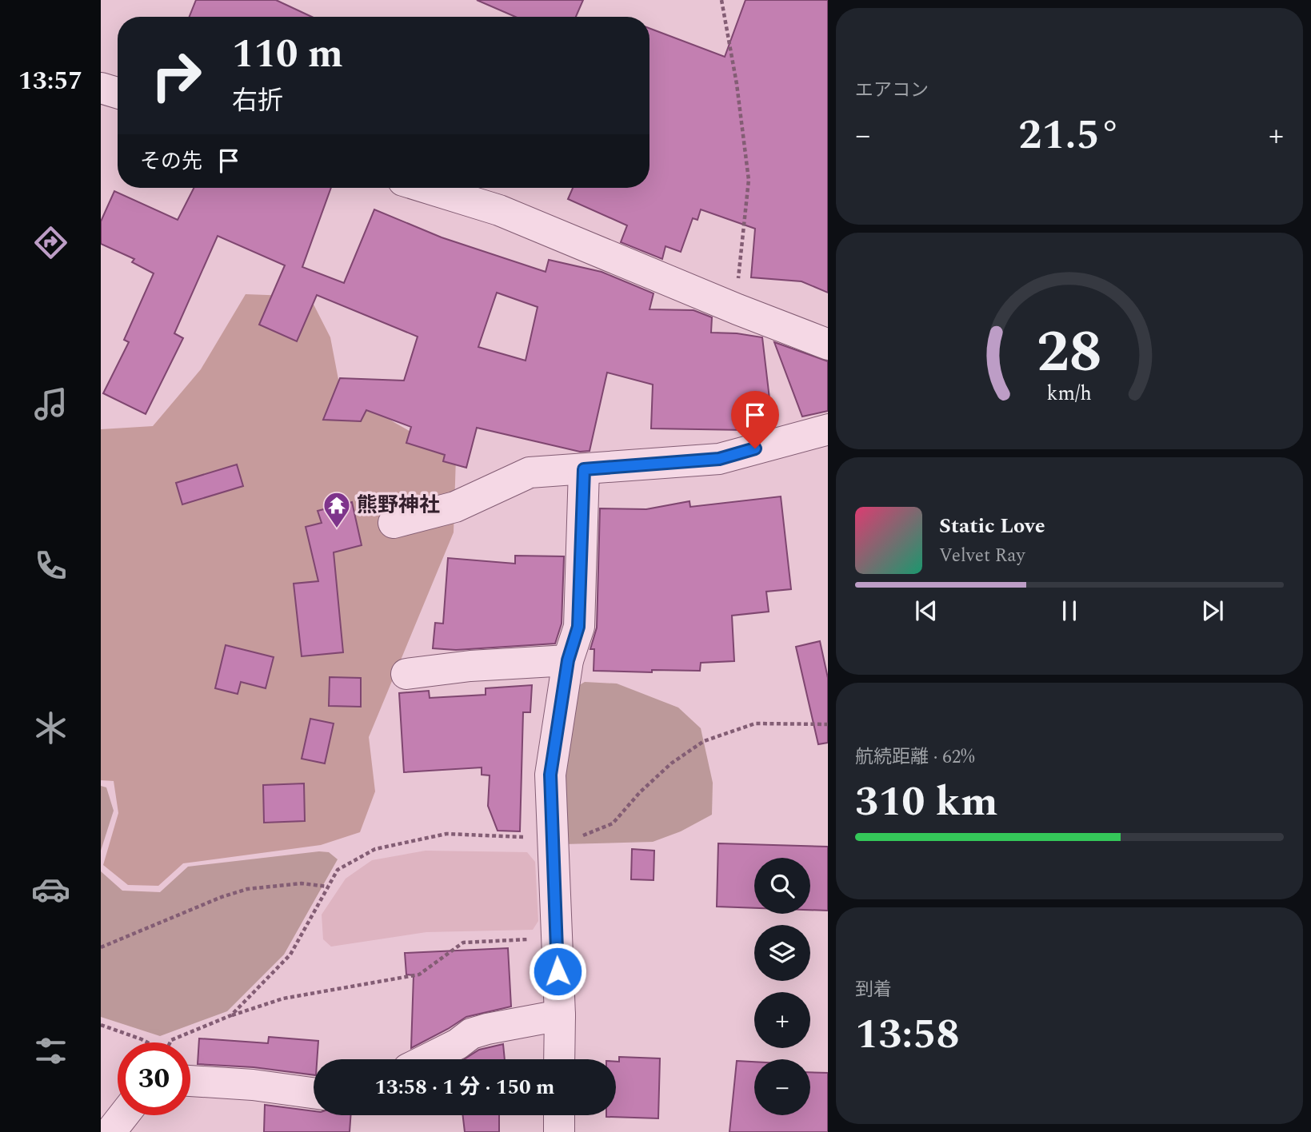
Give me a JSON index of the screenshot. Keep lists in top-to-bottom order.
{
  "places": {
    "temple": ["熊野神社"]
  },
  "page": {
    "tabs": "13:57",
    "tile": [
      "エアコン",
      ["航続距離 · 62%", "310 km"],
      ["到着", "13:58"]
    ],
    "turn": ["110 m", "右折"],
    "heat": ["−", "21.5°", "+"],
    "then": "その先",
    "song": ["Static Love", "Velvet Ray"],
    "map_buttons": ["+", "−"],
    "limit": "30",
    "trip": "13:58 · 1 分 · 150 m",
    "gauge": ["28", "km/h"]
  }
}
